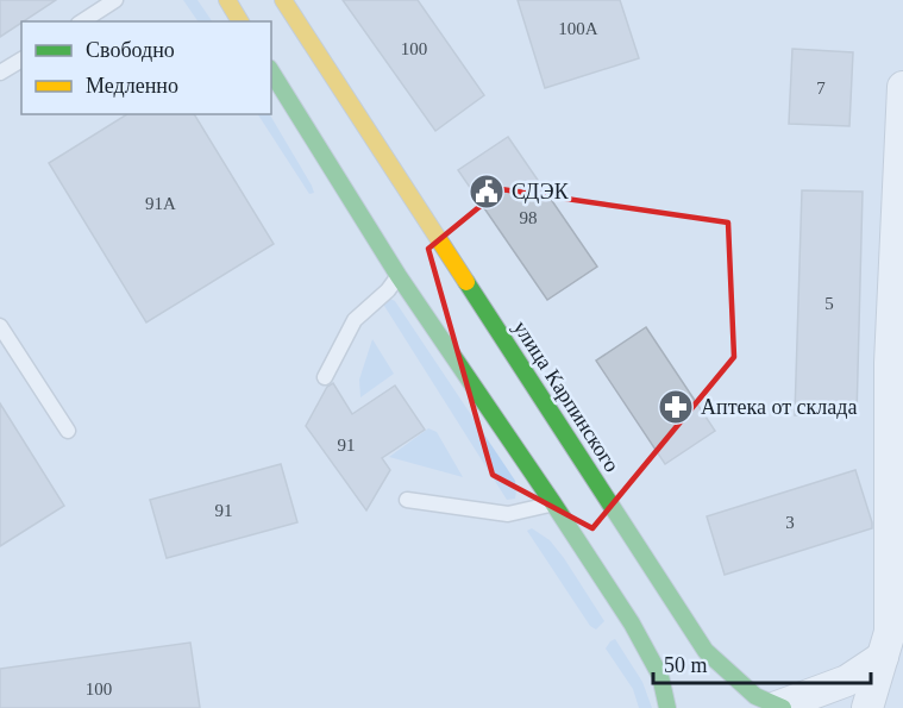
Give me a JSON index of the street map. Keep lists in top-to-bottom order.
{
  "streets": {
    "main road": ["улица Карпинского"]
  },
  "places": {
    "public building": ["СДЭК"],
    "pharmacy": ["Аптека от склада"]
  },
  "house_numbers": [
    "100А",
    "100",
    "7",
    "91А",
    "98",
    "5",
    "91",
    "91",
    "3",
    "100"
  ],
  "legend": ["Свободно", "Медленно"],
  "scale_bar": "50 m"
}
